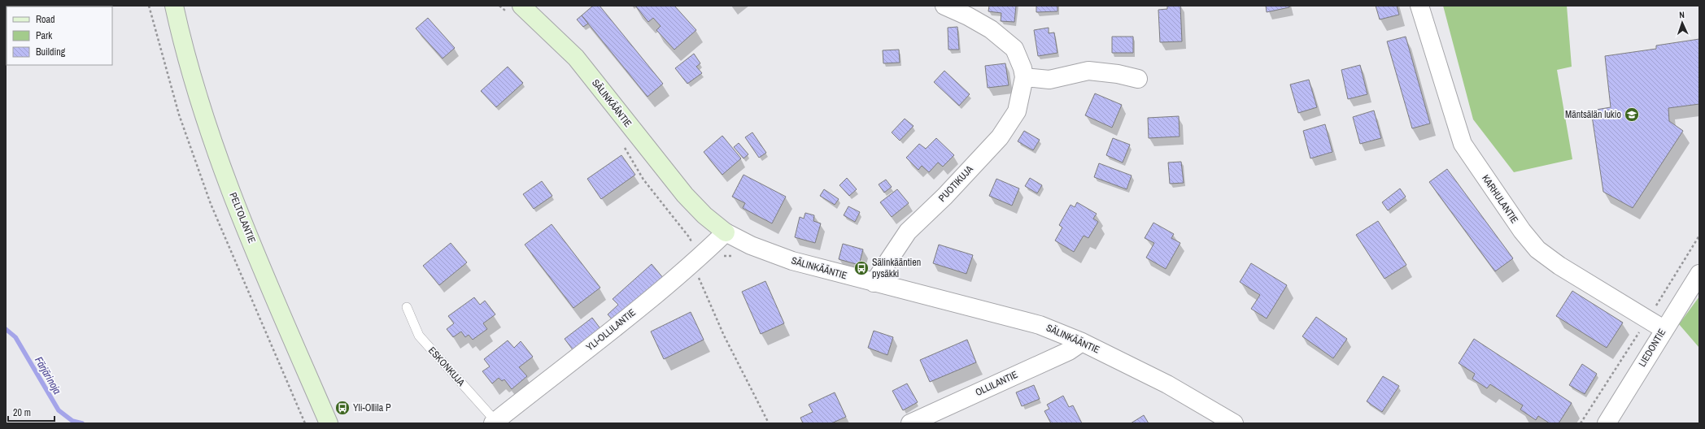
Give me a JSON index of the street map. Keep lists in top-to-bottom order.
{
  "streets": {
    "main road": ["SÄLINKÄÄNTIE", "PELTOLANTIE"],
    "street": [
      "PUOTIKUJA",
      "KARHULANTIE",
      "YLI-OLLILANTIE",
      "LIEDONTIE",
      "OLLILANTIE"
    ],
    "lane": ["ESKONKUJA"]
  },
  "crossings": [
    ["SÄLINKÄÄNTIE", "PUOTIKUJA"],
    ["SÄLINKÄÄNTIE", "YLI-OLLILANTIE"],
    ["SÄLINKÄÄNTIE", "OLLILANTIE"],
    ["KARHULANTIE", "LIEDONTIE"],
    ["YLI-OLLILANTIE", "ESKONKUJA"]
  ],
  "water": ["Färjärinoja"],
  "places": {
    "school or university": ["Mäntsälän lukio"],
    "bus stop": ["Sälinkääntien pysäkki", "Yli-Ollila P"]
  },
  "legend": ["Road", "Park", "Building"],
  "scale_bar": "20 m",
  "north": "top"
}
